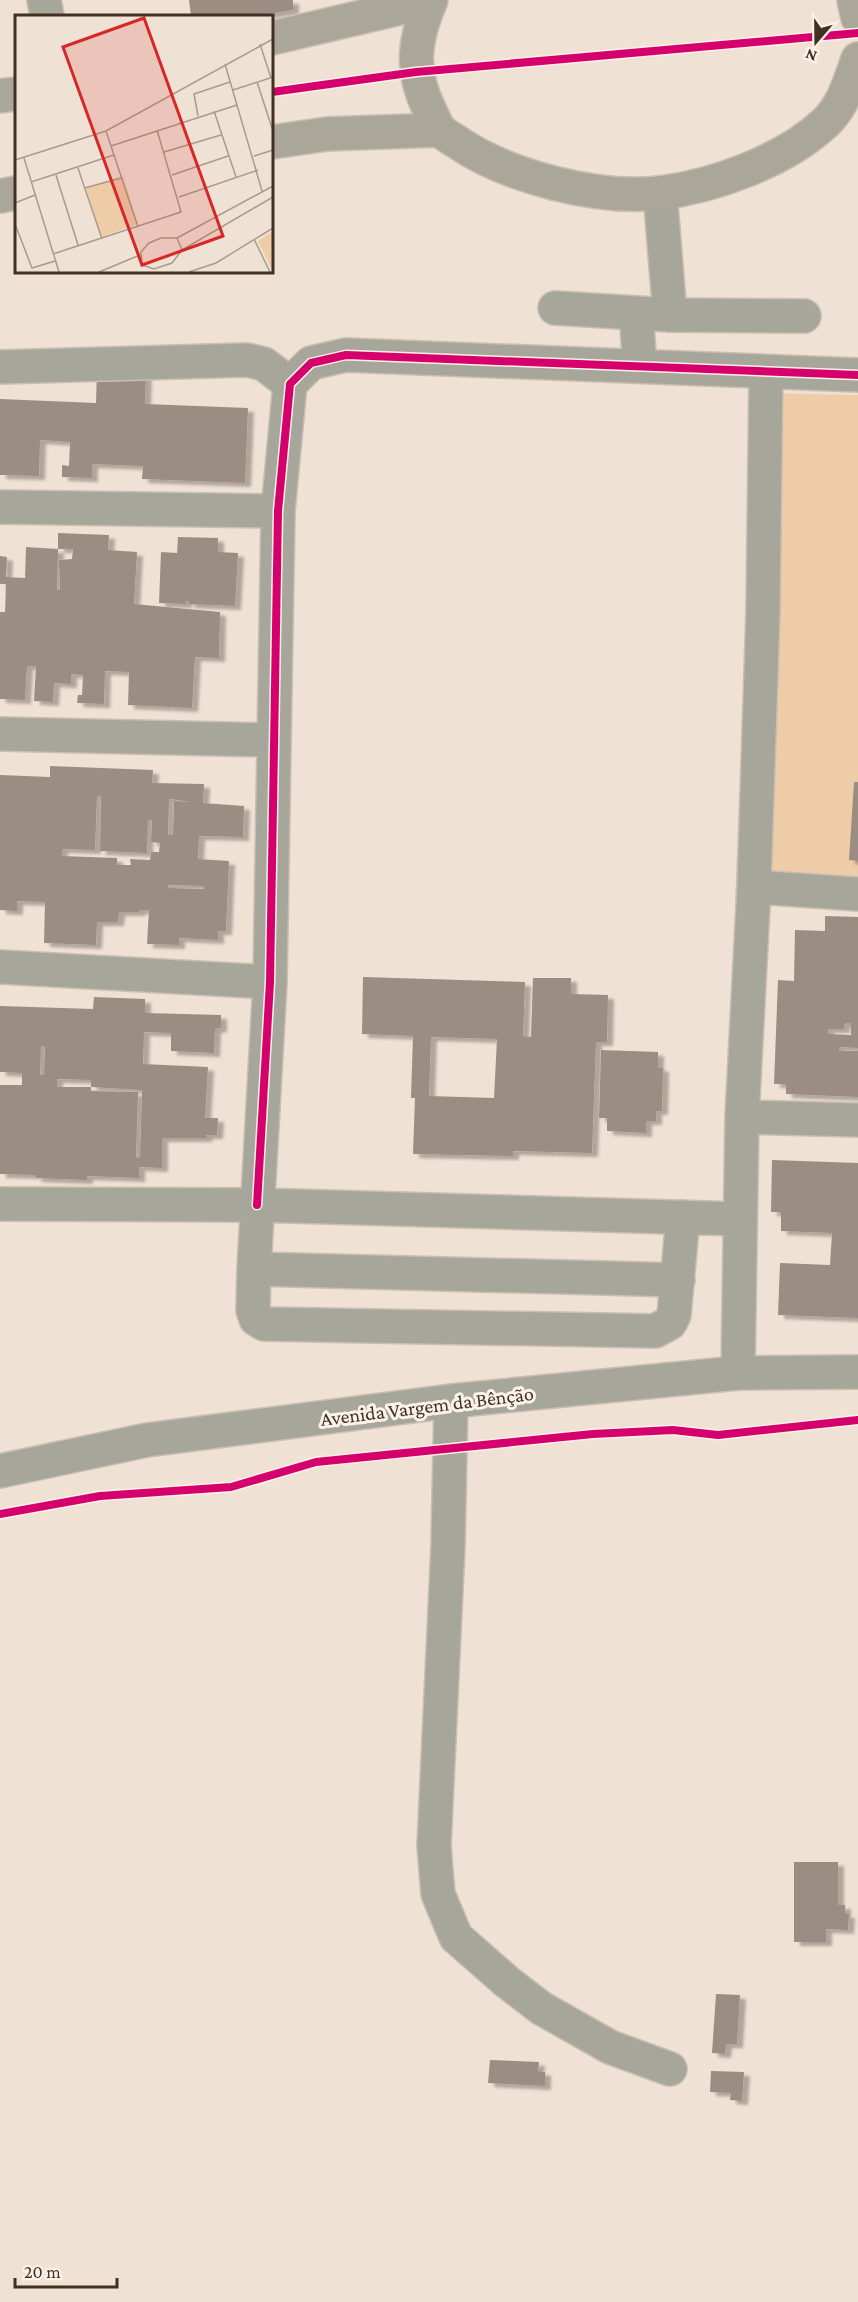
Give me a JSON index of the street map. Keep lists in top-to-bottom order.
{
  "streets": {
    "street": ["Avenida Vargem da Bênção"]
  },
  "scale_bar": "20 m",
  "north": "bottom"
}
